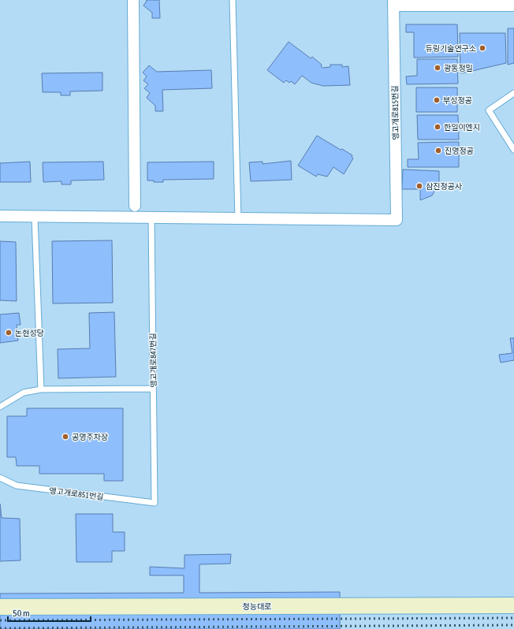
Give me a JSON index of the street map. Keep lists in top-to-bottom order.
{
  "streets": {
    "main road": ["청능대로"],
    "street": ["앵고개로815번길"],
    "lane": ["앵고개로847번길", "앵고개로851번길"]
  },
  "crossings": [
    ["앵고개로847번길", "앵고개로851번길"]
  ],
  "places": [
    "듀링기술연구소",
    "광동정밀",
    "부성정공",
    "한일이엔지",
    "진영정공",
    "삼진정공사",
    "논현성당",
    "공영주차장"
  ],
  "scale_bar": "50 m"
}
